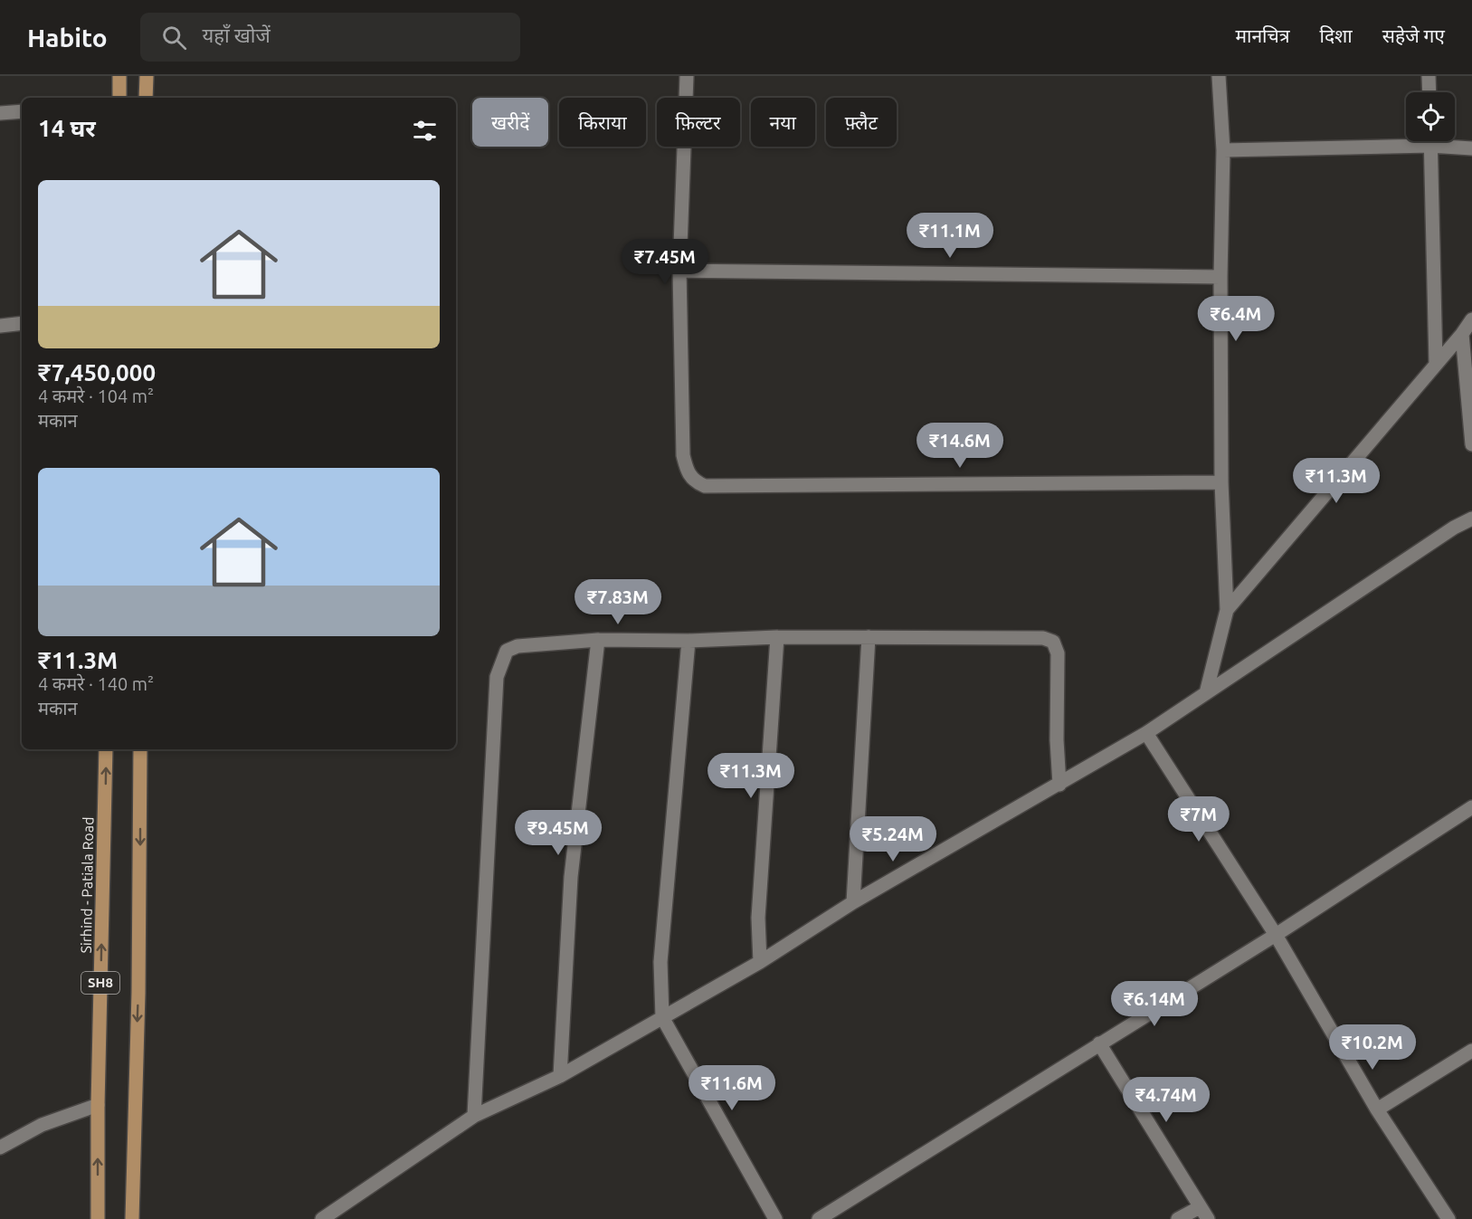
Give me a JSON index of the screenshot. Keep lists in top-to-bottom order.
{
  "streets": {
    "main road": ["Sirhind - Patiala Road", "SH8"]
  },
  "page": {
    "header": "Habito",
    "search": "यहाँ खोजें",
    "nav": ["मानचित्र", "दिशा", "सहेजे गए"],
    "chip": [
      "खरीदें",
      "किराया",
      "फ़िल्टर",
      "नया",
      "फ़्लैट"
    ],
    "heading": "14 घर",
    "list": [
      {
        "name": "₹7,450,000",
        "note": "4 कमरे · 104 m² · मकान"
      },
      {
        "name": "₹11.3M",
        "note": "4 कमरे · 140 m² · मकान"
      }
    ],
    "price": [
      "₹11.1M",
      "₹7.45M",
      "₹6.4M",
      "₹14.6M",
      "₹11.3M",
      "₹7.83M",
      "₹11.3M",
      "₹7M",
      "₹9.45M",
      "₹5.24M",
      "₹6.14M",
      "₹10.2M",
      "₹11.6M",
      "₹4.74M"
    ]
  }
}
